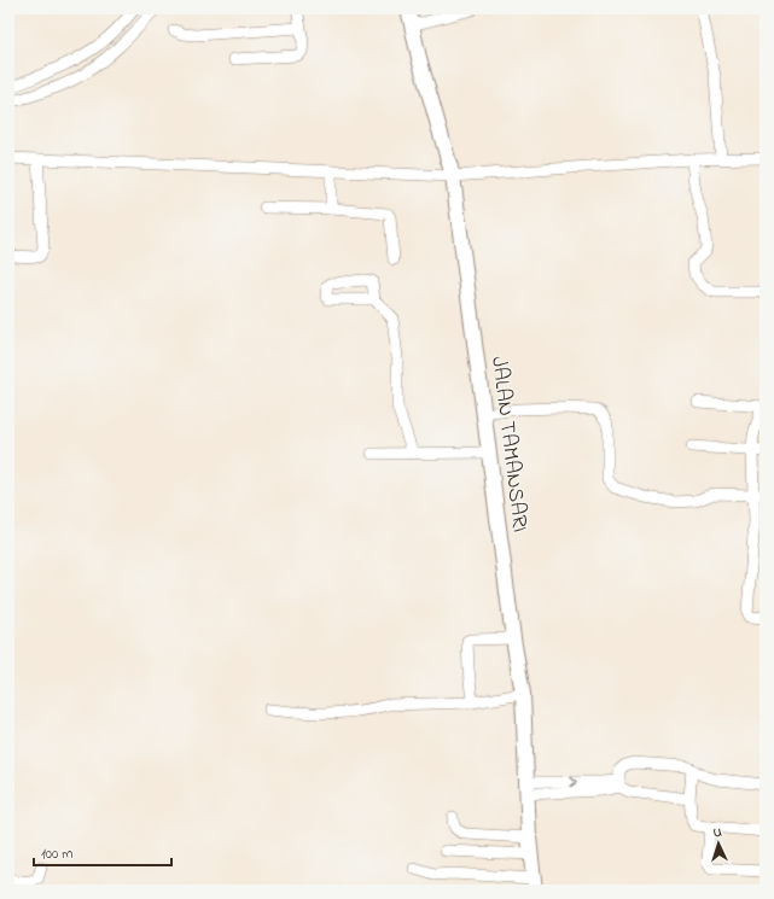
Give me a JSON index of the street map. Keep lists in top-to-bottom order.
{
  "streets": {
    "main road": ["JALAN TAMANSARI"]
  },
  "scale_bar": "100 m",
  "north": "top"
}
